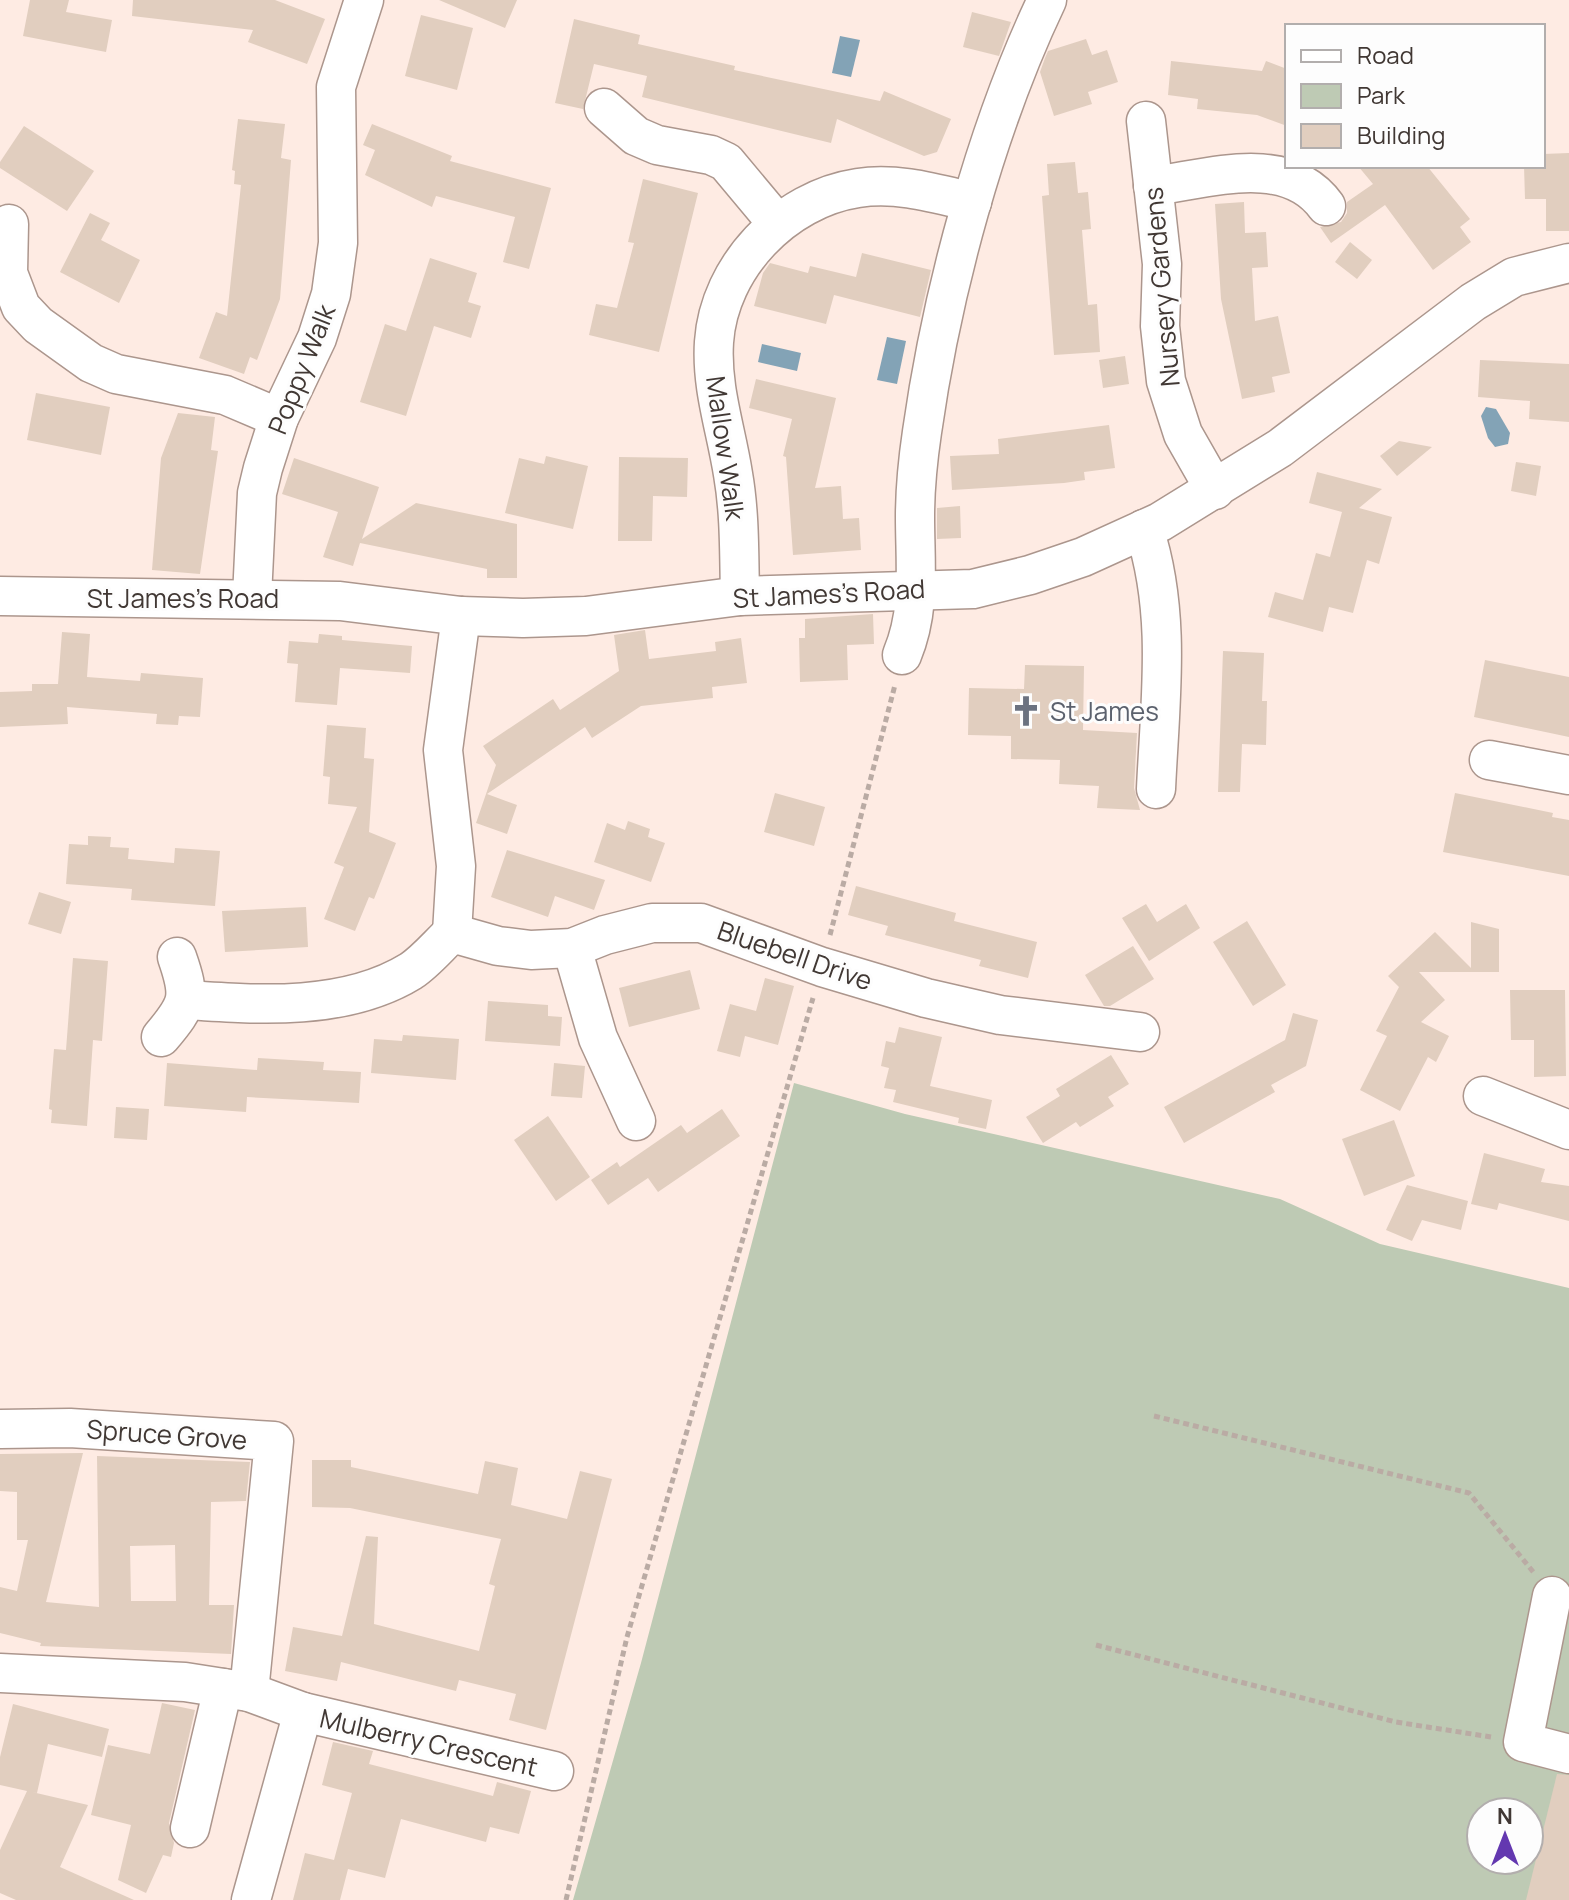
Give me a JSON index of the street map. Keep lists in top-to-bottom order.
{
  "streets": {
    "street": [
      "Nursery Gardens",
      "Poppy Walk",
      "Mallow Walk",
      "St James's Road",
      "Bluebell Drive",
      "Spruce Grove",
      "Mulberry Crescent"
    ]
  },
  "crossings": [
    ["Nursery Gardens", "St James's Road"],
    ["Poppy Walk", "St James's Road"],
    ["Mallow Walk", "St James's Road"],
    ["Spruce Grove", "Mulberry Crescent"]
  ],
  "places": {
    "church": ["St James"]
  },
  "legend": ["Road", "Park", "Building"],
  "north": "top"
}
